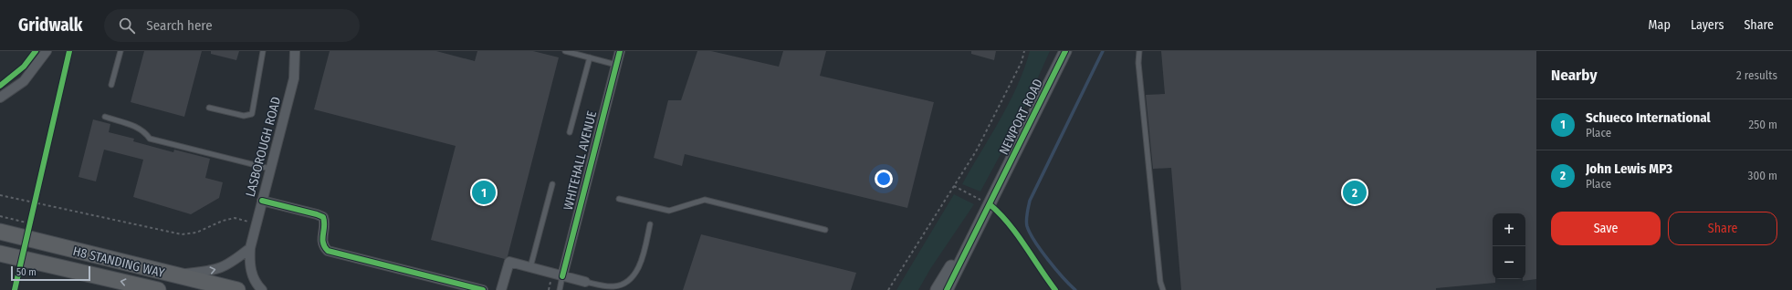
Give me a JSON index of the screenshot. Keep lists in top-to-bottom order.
{
  "streets": {
    "highway": ["H8 STANDING WAY"],
    "street": ["NEWPORT ROAD", "LASBOROUGH ROAD", "WHITEHALL AVENUE"]
  },
  "scale_bar": "50 m",
  "page": {
    "header": "Gridwalk",
    "search": "Search here",
    "nav": ["Map", "Layers", "Share"],
    "heading": ["Nearby", "2 results"],
    "list": [
      {
        "mark": "1",
        "name": "Schueco International",
        "note": "Place",
        "value": "250 m"
      },
      {
        "mark": "2",
        "name": "John Lewis MP3",
        "note": "Place",
        "value": "300 m"
      }
    ],
    "pins": ["1", "2"],
    "buttons": ["Save", "Share"],
    "map_buttons": ["+", "−"],
    "scale": "50 m"
  }
}
